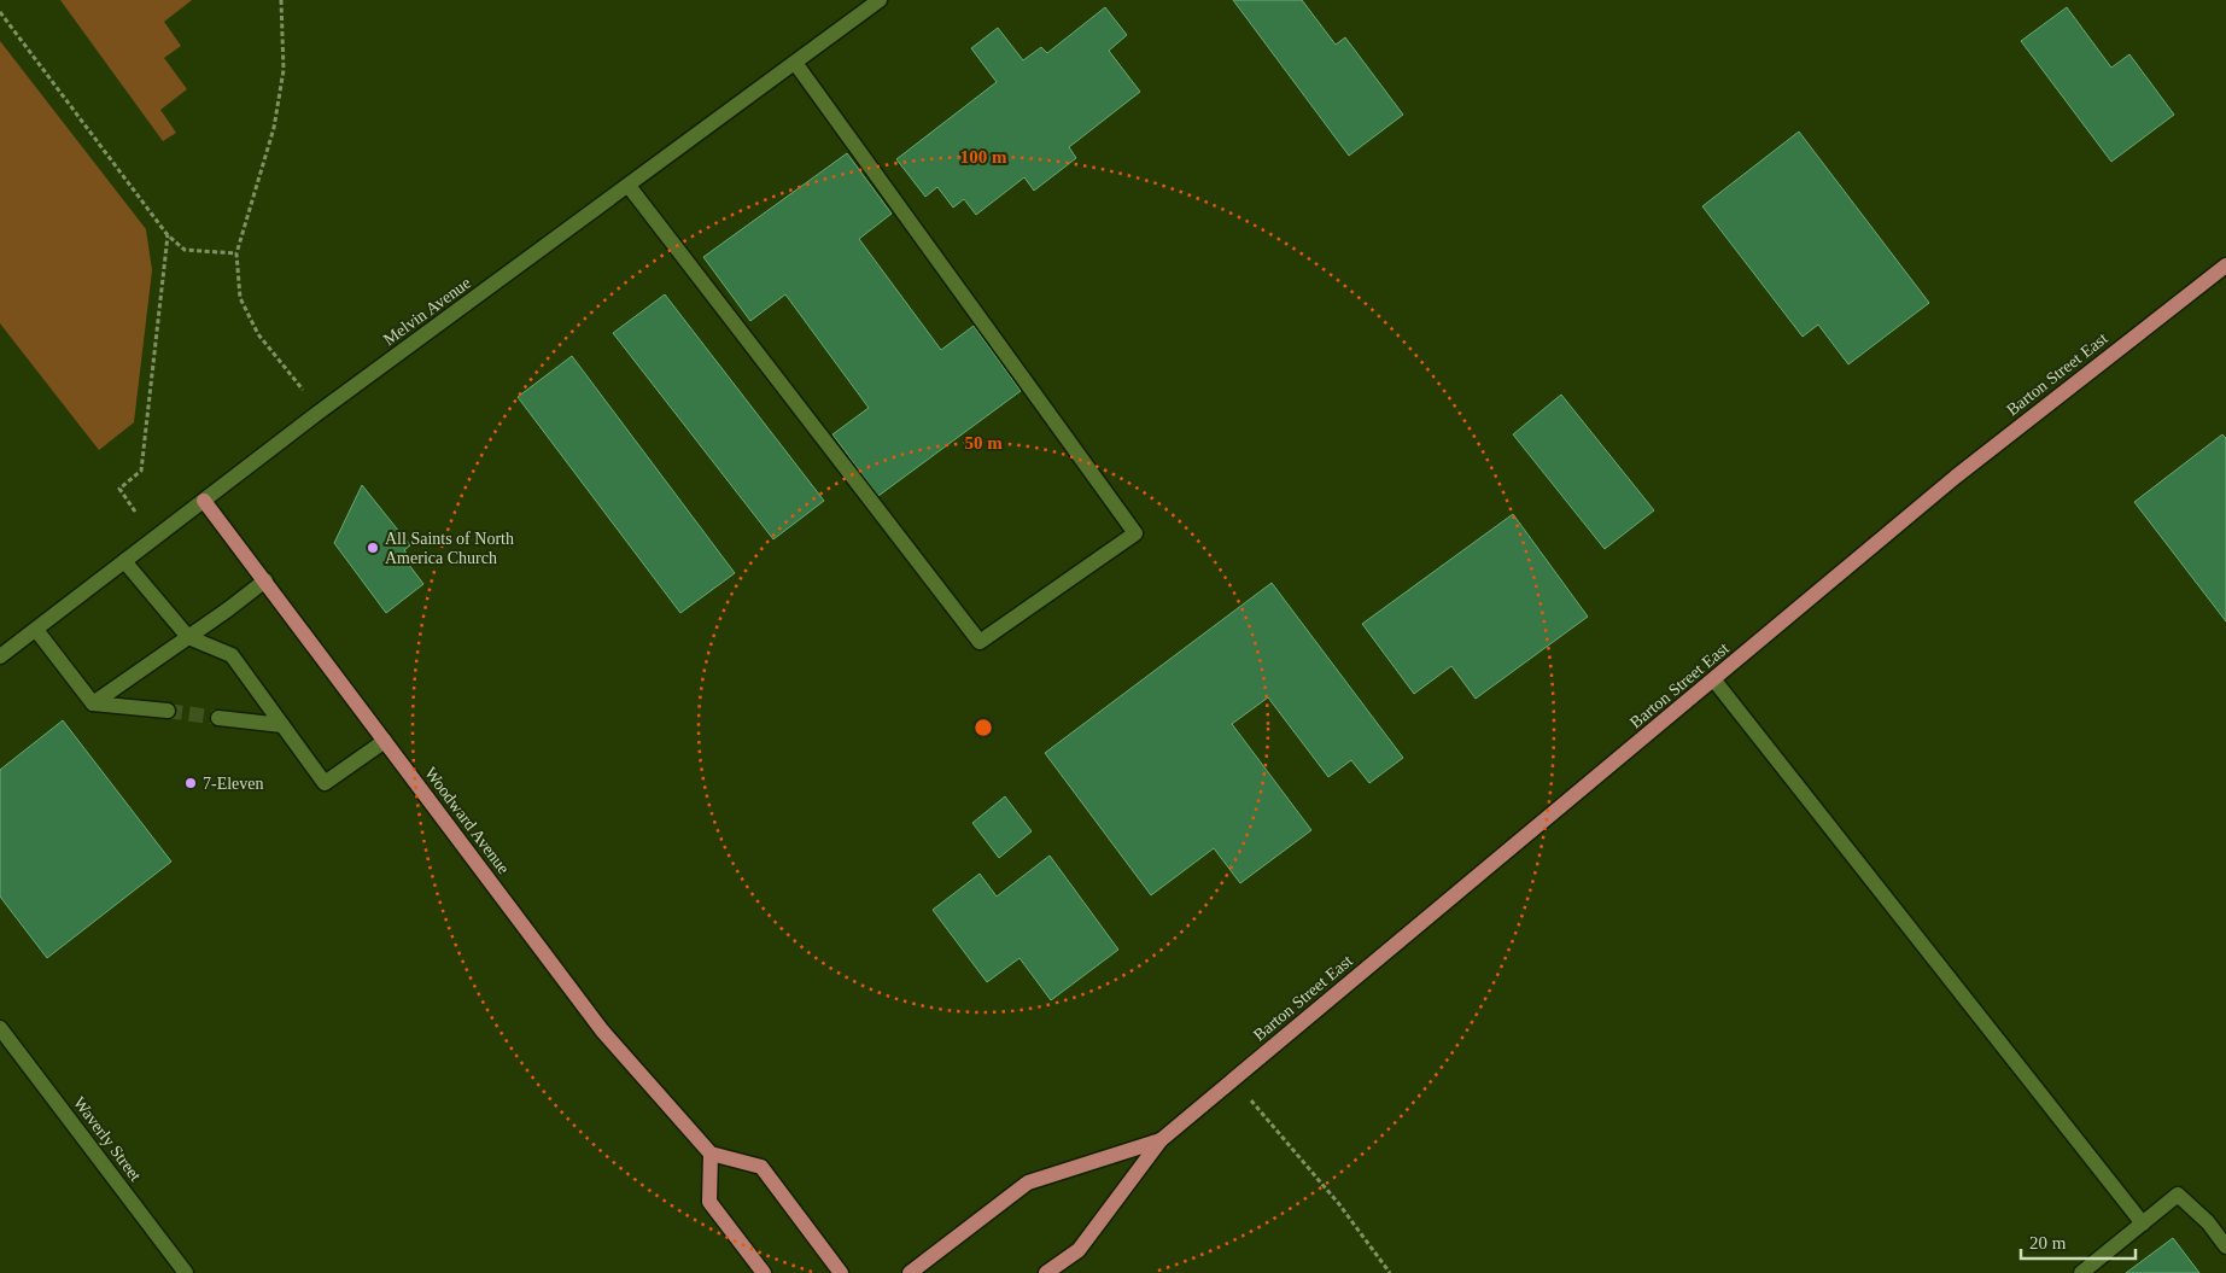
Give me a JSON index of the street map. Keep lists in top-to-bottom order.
{
  "streets": {
    "main road": ["Barton Street East", "Woodward Avenue"],
    "street": ["Melvin Avenue", "Waverly Street"]
  },
  "crossings": [
    ["Melvin Avenue", "Woodward Avenue"]
  ],
  "places": ["All Saints of North America Church", "7-Eleven"],
  "scale_bar": "20 m",
  "rings": ["100 m", "50 m"]
}
